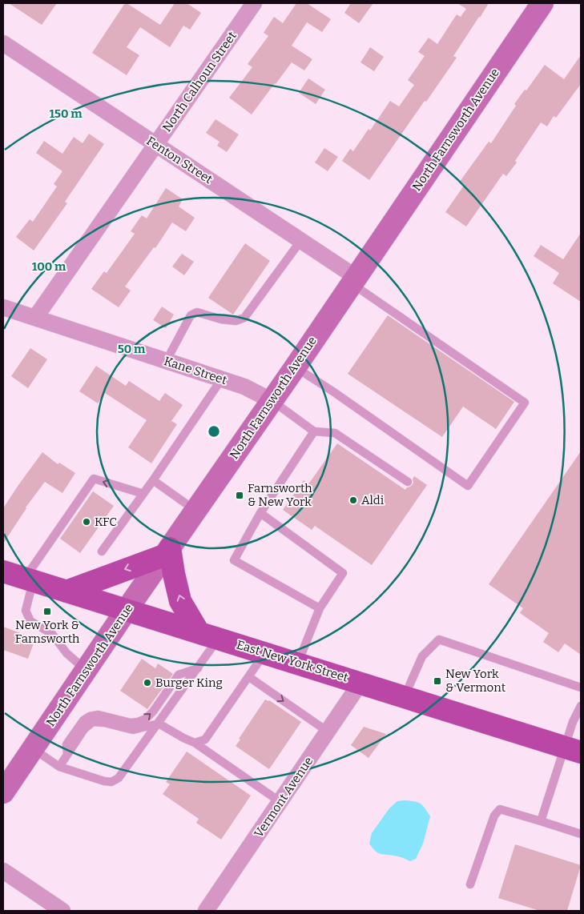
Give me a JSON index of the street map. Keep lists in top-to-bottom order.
{
  "streets": {
    "main road": ["North Farnsworth Avenue", "East New York Street"],
    "street": [
      "North Calhoun Street",
      "Fenton Street",
      "Kane Street",
      "Vermont Avenue"
    ]
  },
  "crossings": [
    ["North Calhoun Street", "Fenton Street"],
    ["North Calhoun Street", "Kane Street"],
    ["North Farnsworth Avenue", "Fenton Street"],
    ["North Farnsworth Avenue", "Kane Street"],
    ["North Farnsworth Avenue", "East New York Street"],
    ["East New York Street", "Vermont Avenue"]
  ],
  "places": {
    "transit": ["Farnsworth & New York", "New York & Farnsworth", "New York & Vermont"],
    "other": ["Aldi", "KFC", "Burger King"]
  },
  "rings": ["150 m", "100 m", "50 m"]
}
